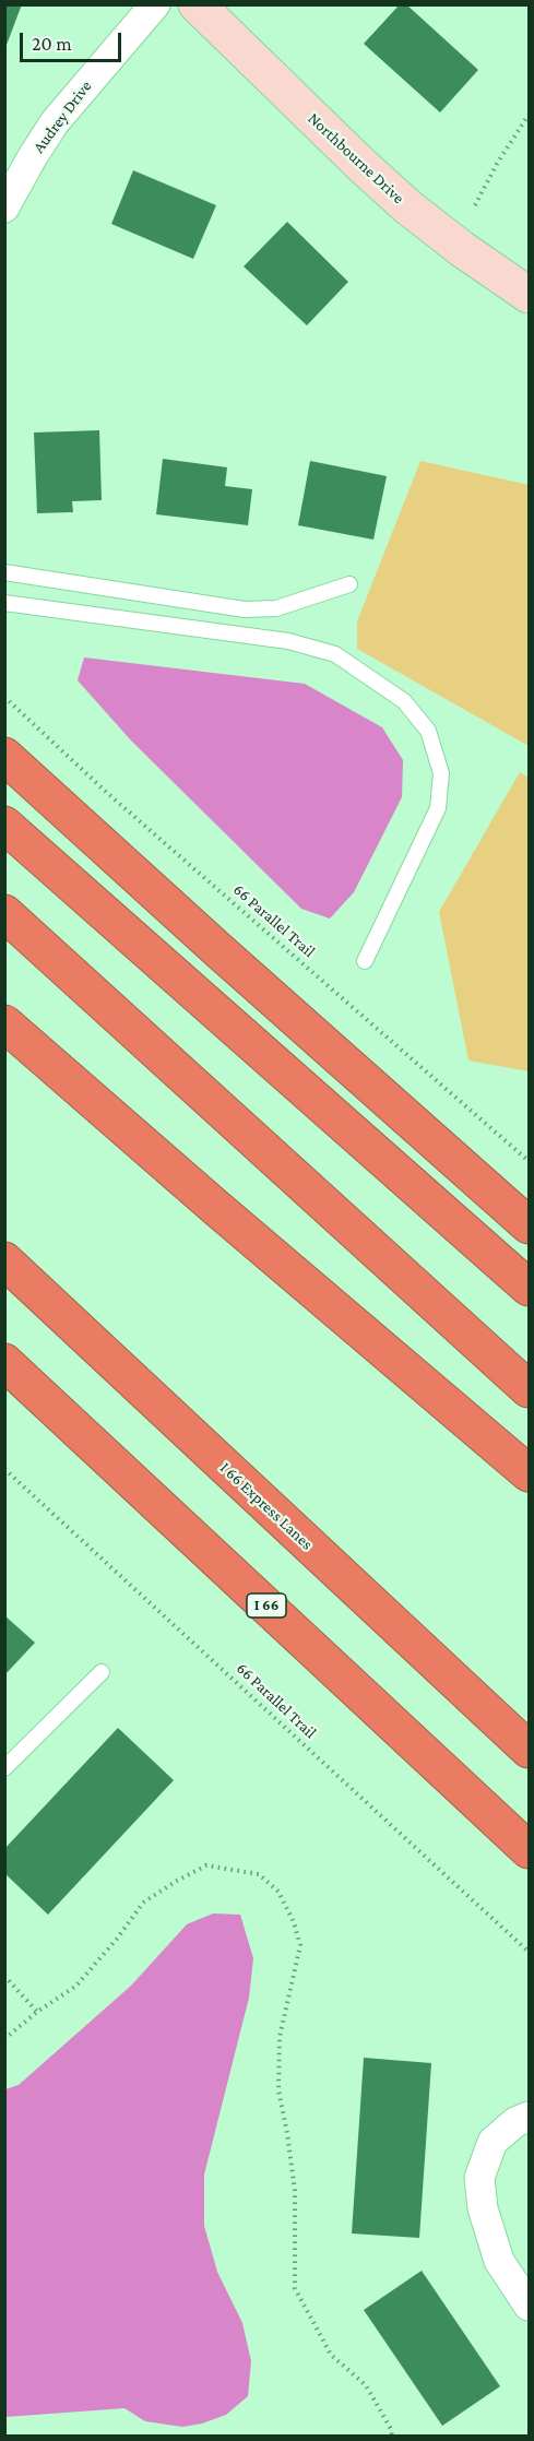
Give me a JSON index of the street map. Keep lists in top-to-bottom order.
{
  "streets": {
    "highway": ["I 66 Express Lanes", "I 66"],
    "street": ["Audrey Drive", "Northbourne Drive"],
    "path": ["66 Parallel Trail"]
  },
  "scale_bar": "20 m"
}
